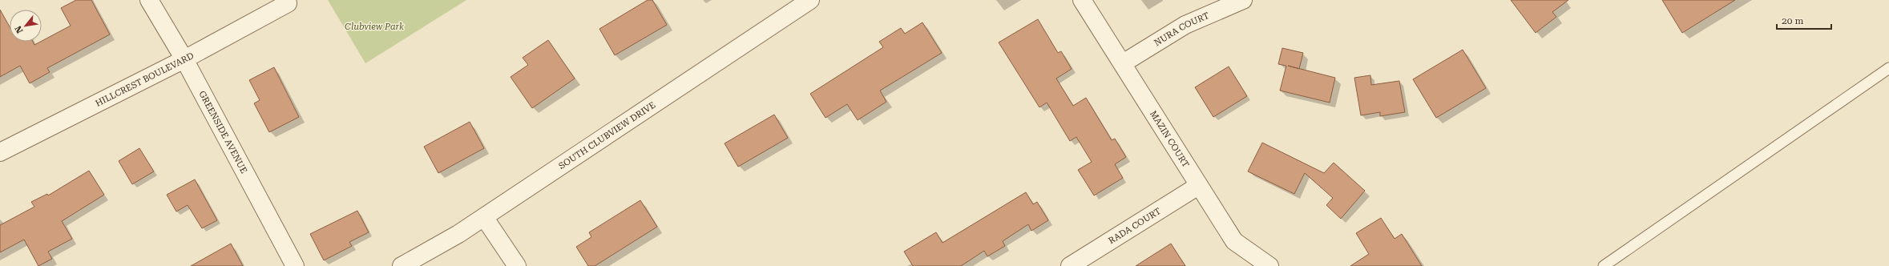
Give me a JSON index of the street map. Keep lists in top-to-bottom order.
{
  "streets": {
    "street": [
      "NURA COURT",
      "HILLCREST BOULEVARD",
      "GREENSIDE AVENUE",
      "SOUTH CLUBVIEW DRIVE",
      "MAZIN COURT",
      "RADA COURT"
    ]
  },
  "crossings": [
    ["NURA COURT", "MAZIN COURT"],
    ["HILLCREST BOULEVARD", "GREENSIDE AVENUE"],
    ["MAZIN COURT", "RADA COURT"]
  ],
  "parks": ["Clubview Park"],
  "scale_bar": "20 m",
  "north": "bottom left"
}
